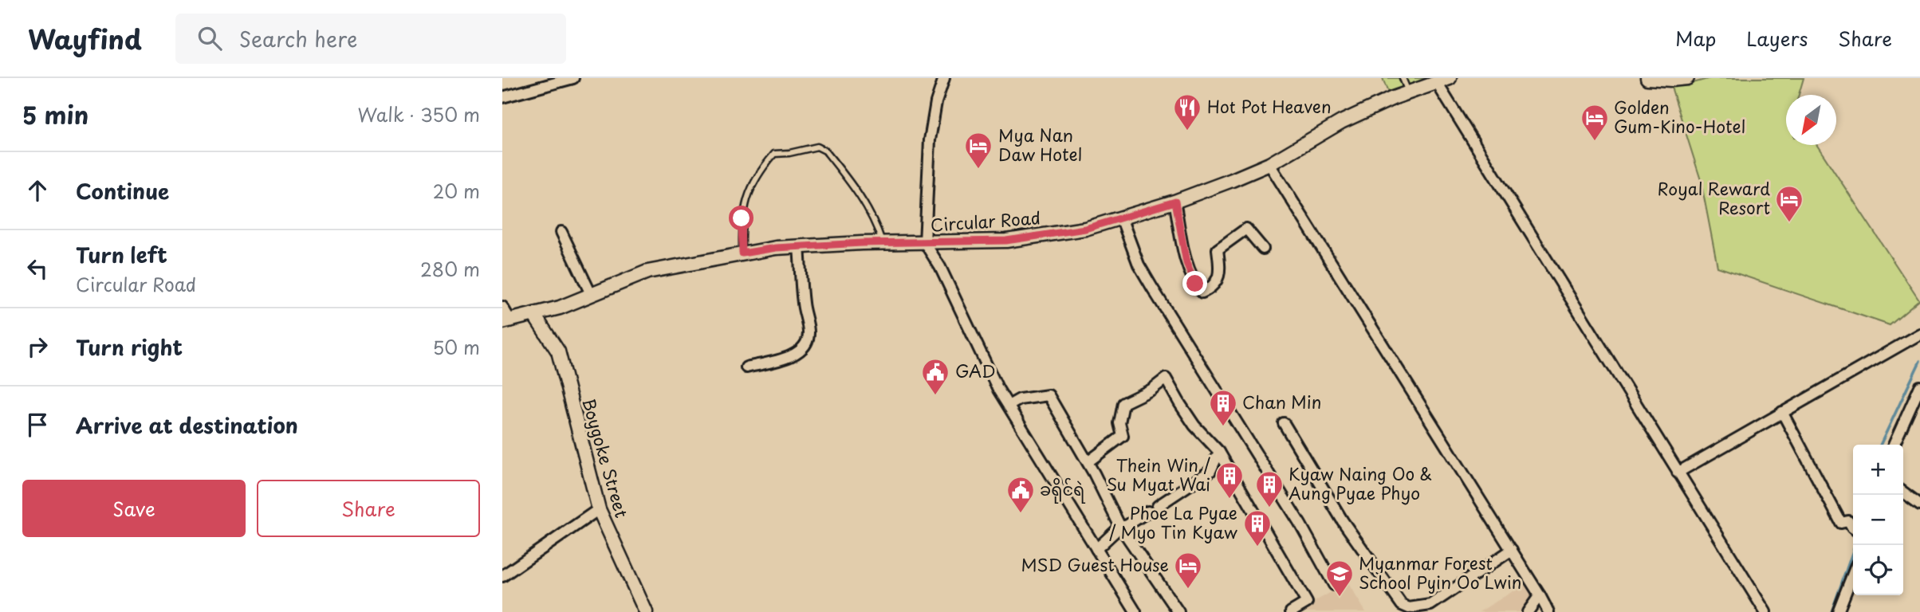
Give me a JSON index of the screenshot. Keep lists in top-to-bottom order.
{
  "streets": {
    "street": ["Circular Road", "Boygoke Street"]
  },
  "crossings": [
    ["Circular Road", "Boygoke Street"]
  ],
  "places": {
    "restaurant": ["Hot Pot Heaven"],
    "hotel": [
      "Golden Gum-Kino-Hotel",
      "Mya Nan Daw Hotel",
      "Royal Reward Resort",
      "MSD Guest House"
    ],
    "public building": ["GAD", "ခရိုင်ရဲ"],
    "building": [
      "Chan Min",
      "Thein Win / Su Myat Wai",
      "Kyaw Naing Oo & Aung Pyae Phyo",
      "Phoe La Pyae / Myo Tin Kyaw"
    ],
    "school or university": ["Myanmar Forest School Pyin Oo Lwin"]
  },
  "north": "bottom left",
  "page": {
    "header": "Wayfind",
    "search": "Search here",
    "nav": ["Map", "Layers", "Share"],
    "heading": ["5 min", "Walk · 350 m"],
    "list": [
      ["Continue", "20 m"],
      ["Turn left", "Circular Road", "280 m"],
      ["Turn right", "50 m"],
      "Arrive at destination"
    ],
    "map_buttons": ["+", "−"],
    "buttons": ["Save", "Share"]
  }
}
